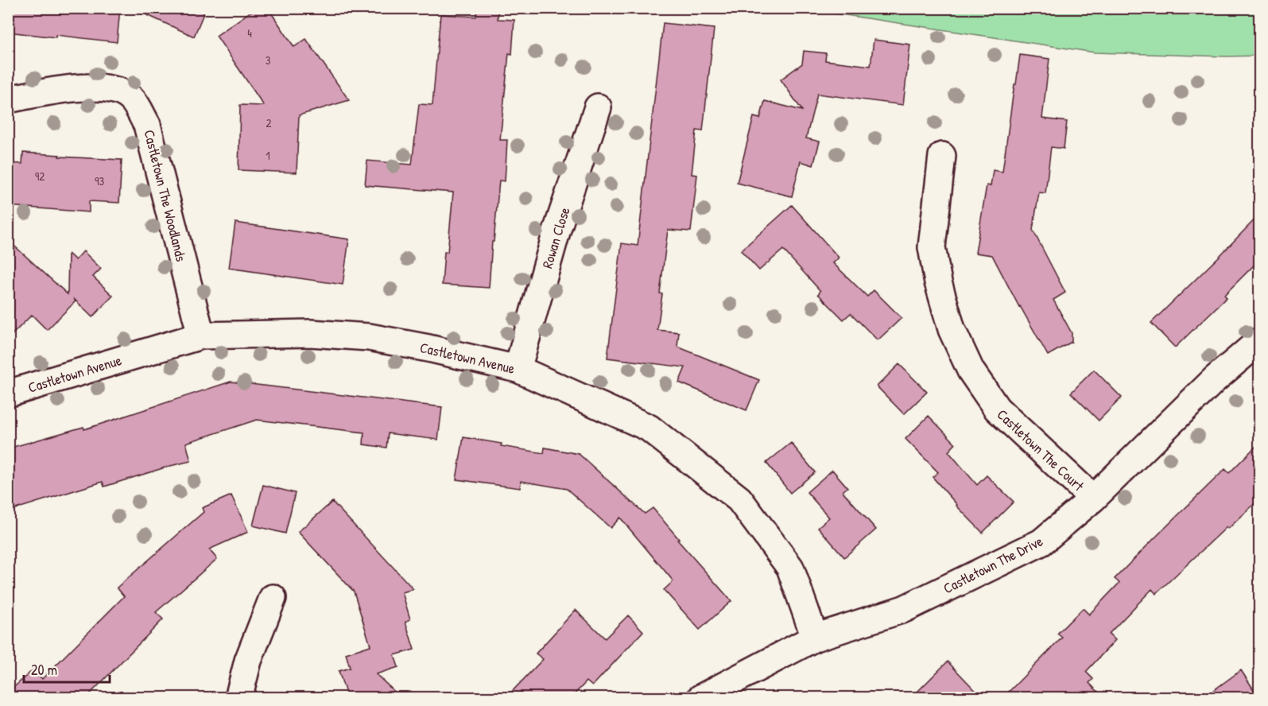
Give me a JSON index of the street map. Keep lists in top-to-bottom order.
{
  "streets": {
    "street": [
      "Castletown The Woodlands",
      "Rowan Close",
      "Castletown Avenue",
      "Castletown The Court",
      "Castletown The Drive"
    ]
  },
  "crossings": [
    ["Castletown The Woodlands", "Castletown Avenue"],
    ["Rowan Close", "Castletown Avenue"],
    ["Castletown Avenue", "Castletown The Drive"],
    ["Castletown The Court", "Castletown The Drive"]
  ],
  "house_numbers": [
    "4",
    "3",
    "2",
    "1",
    "92",
    "93"
  ],
  "scale_bar": "20 m"
}
